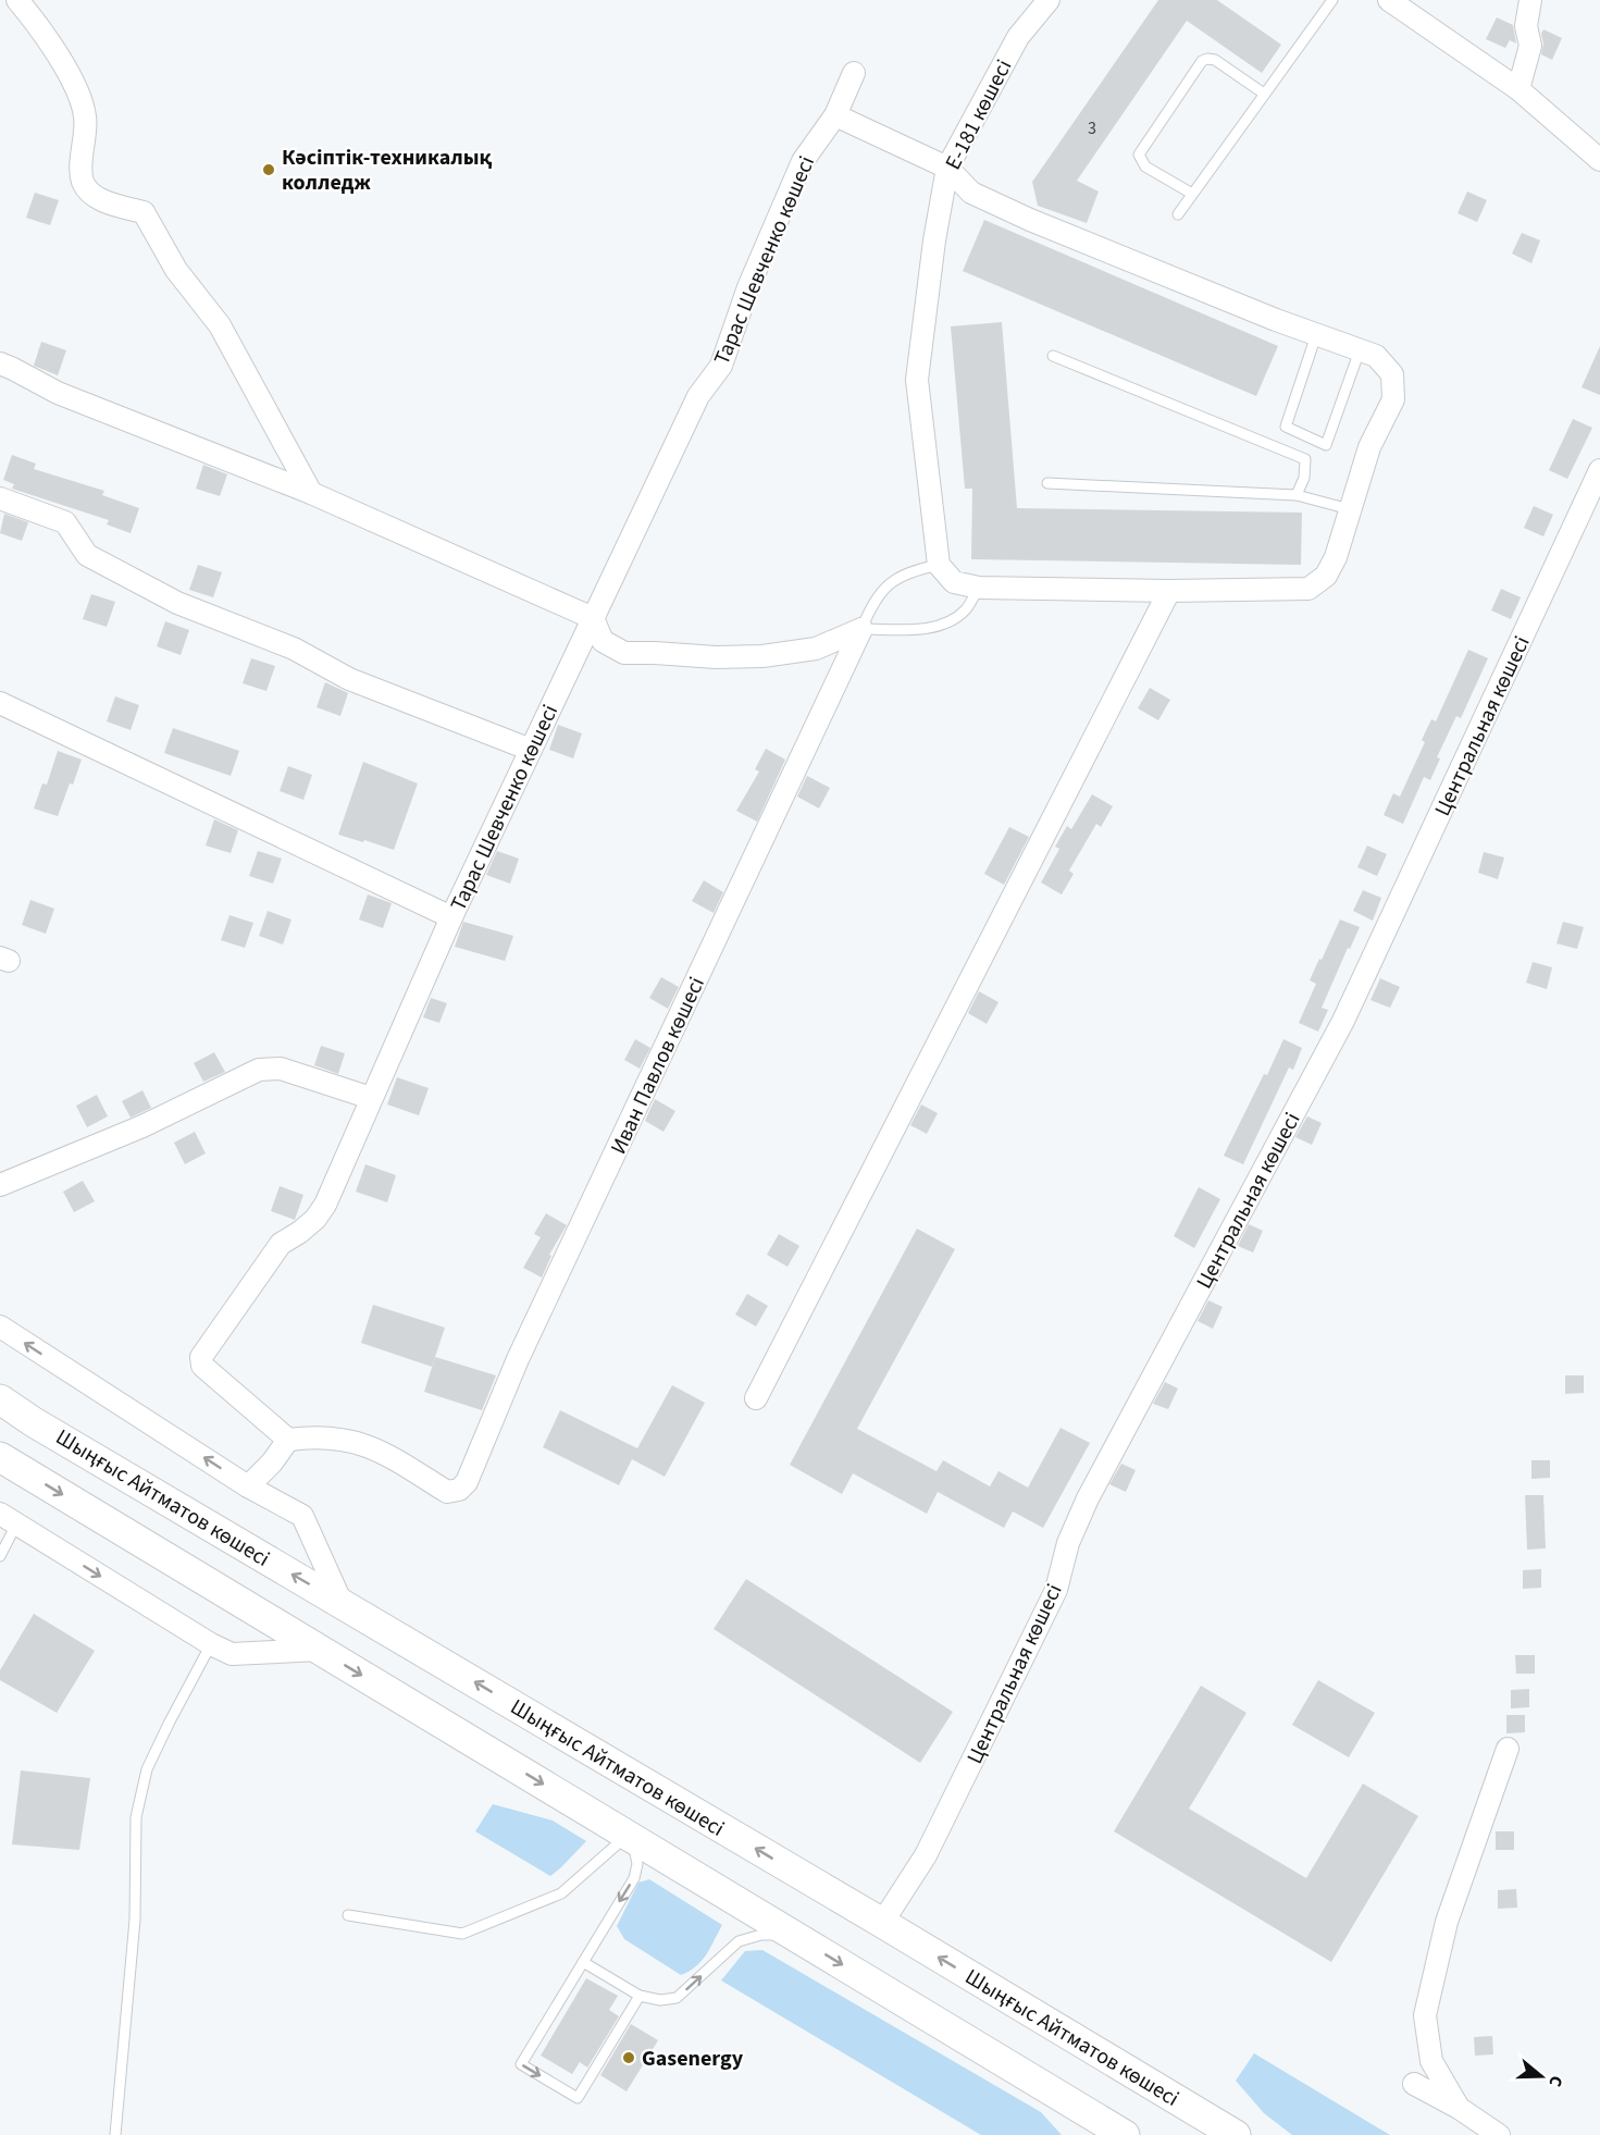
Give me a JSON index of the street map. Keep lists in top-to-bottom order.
{
  "streets": {
    "main road": ["Шыңғыс Айтматов көшесі"],
    "street": [
      "Е-181 көшесі",
      "Тарас Шевченко көшесі",
      "Центральная көшесі",
      "Иван Павлов көшесі"
    ]
  },
  "crossings": [
    ["Тарас Шевченко көшесі", "Иван Павлов көшесі"],
    ["Центральная көшесі", "Шыңғыс Айтматов көшесі"]
  ],
  "places": ["Кәсіптік-техникалық колледж", "Gasenergy"],
  "house_numbers": ["3"],
  "north": "right"
}
